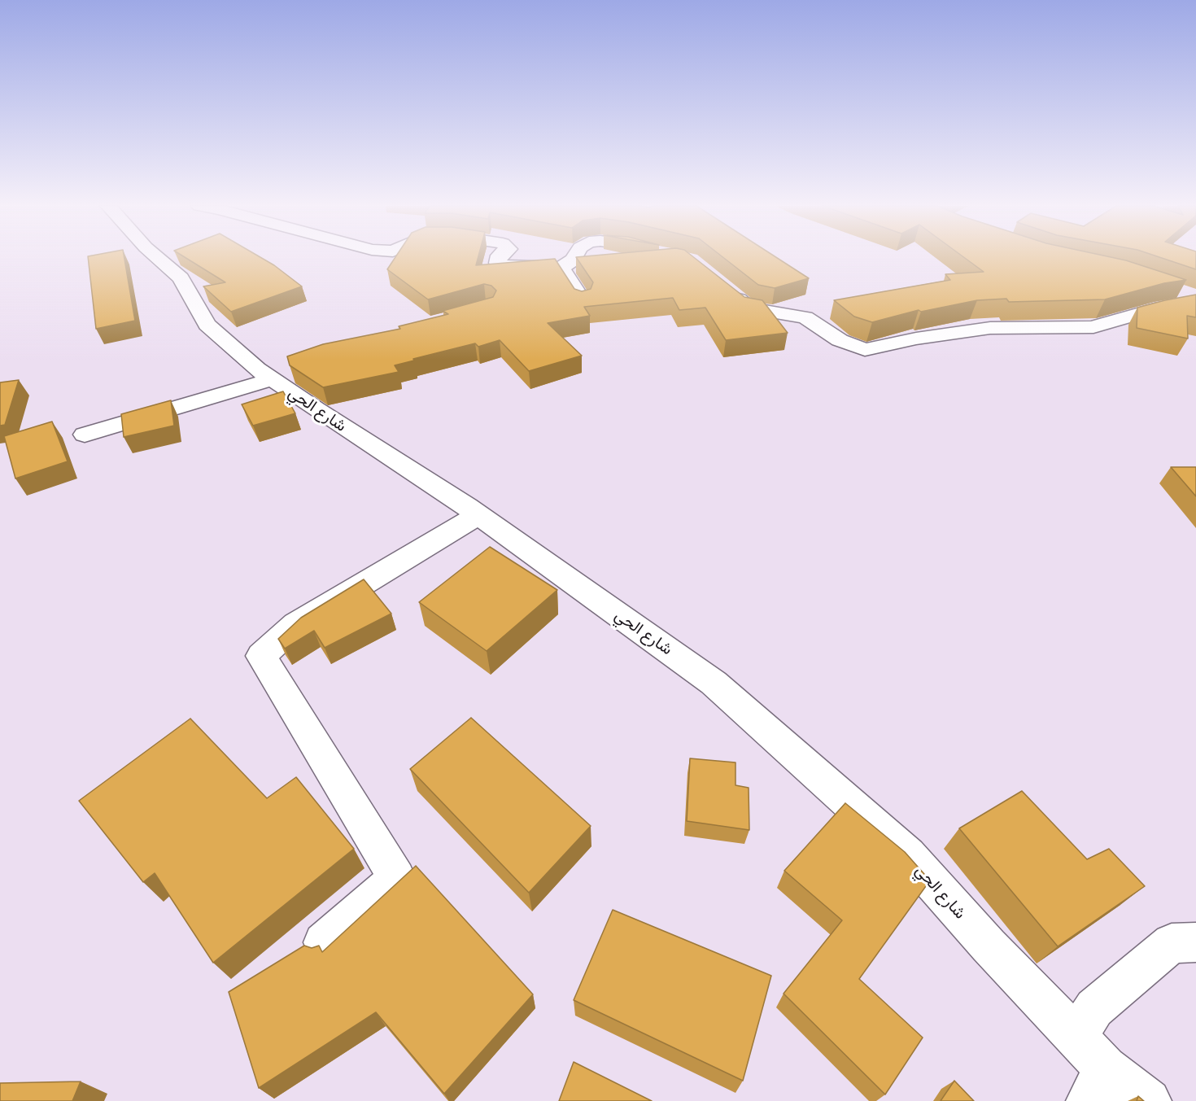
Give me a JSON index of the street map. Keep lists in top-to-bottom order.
{
  "streets": {
    "street": ["شارع الحي"]
  }
}
